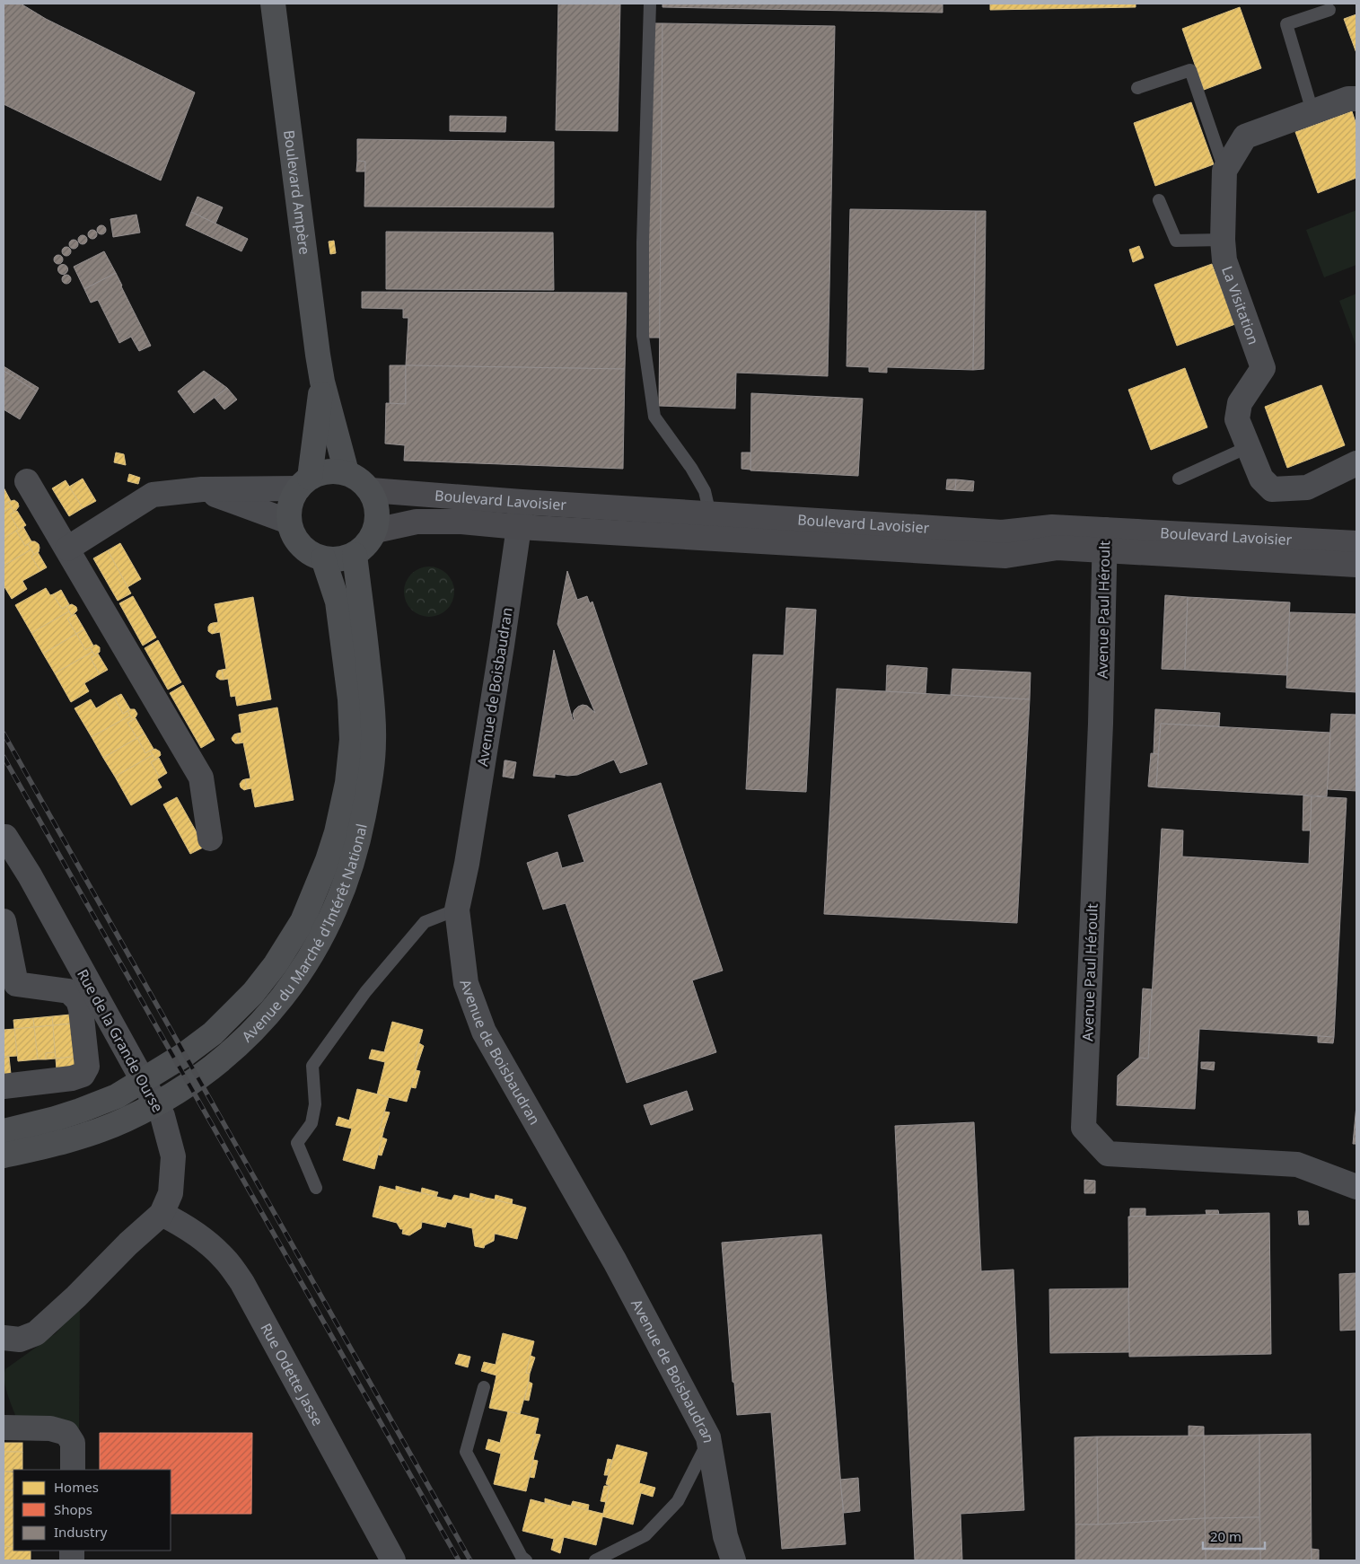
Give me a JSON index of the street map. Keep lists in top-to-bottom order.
{
  "streets": {
    "main road": ["Boulevard Ampère", "Avenue du Marché d'Intérêt National"],
    "street": [
      "La Visitation",
      "Boulevard Lavoisier",
      "Avenue Paul Héroult",
      "Avenue de Boisbaudran",
      "Rue de la Grande Ourse",
      "Rue Odette Jasse"
    ]
  },
  "crossings": [
    ["Boulevard Ampère", "Boulevard Lavoisier"],
    ["Boulevard Ampère", "Avenue du Marché d'Intérêt National"],
    ["Boulevard Lavoisier", "Avenue Paul Héroult"],
    ["Boulevard Lavoisier", "Avenue de Boisbaudran"],
    ["Boulevard Lavoisier", "Avenue du Marché d'Intérêt National"],
    ["Rue de la Grande Ourse", "Rue Odette Jasse"]
  ],
  "legend": ["Homes", "Shops", "Industry"],
  "scale_bar": "20 m"
}
